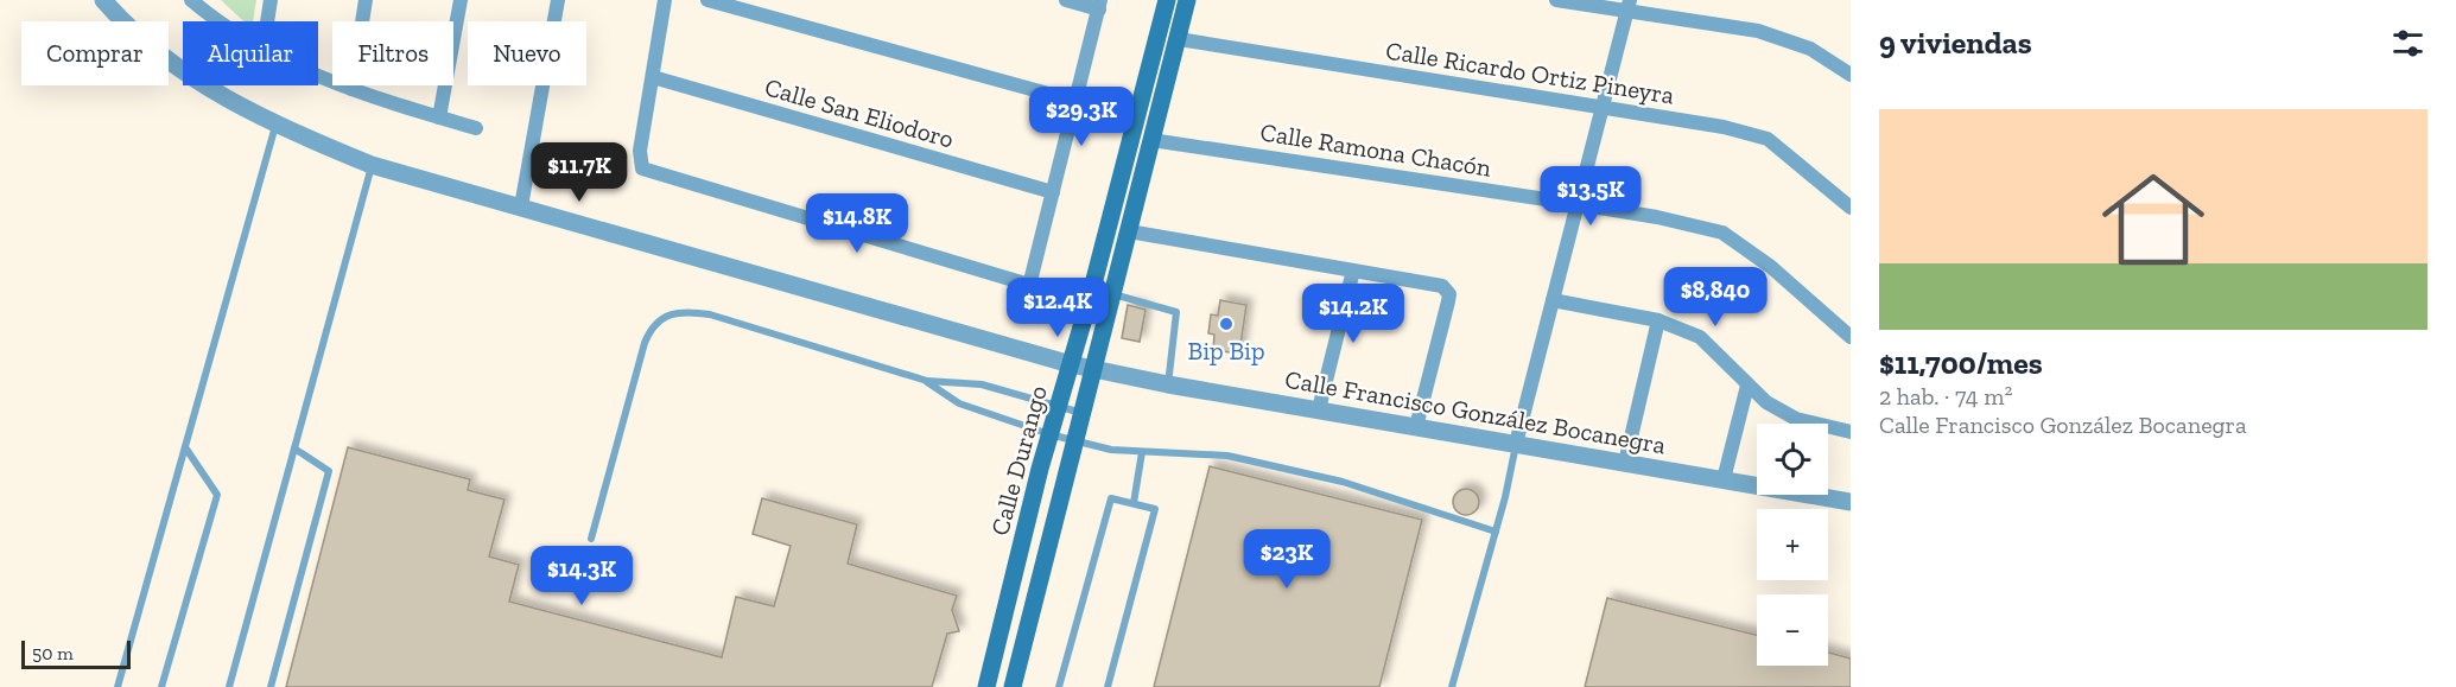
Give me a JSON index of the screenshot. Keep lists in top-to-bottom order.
{
  "streets": {
    "main road": ["Calle Durango"],
    "street": [
      "Calle Ricardo Ortiz Pineyra",
      "Calle San Eliodoro",
      "Calle Ramona Chacón",
      "Calle Francisco González Bocanegra"
    ]
  },
  "crossings": [
    ["Calle Ricardo Ortiz Pineyra", "Calle Durango"],
    ["Calle Ramona Chacón", "Calle Durango"],
    ["Calle Francisco González Bocanegra", "Calle Durango"]
  ],
  "places": ["Bip Bip"],
  "scale_bar": "50 m",
  "page": {
    "heading": "9 viviendas",
    "chip": [
      "Comprar",
      "Alquilar",
      "Filtros",
      "Nuevo"
    ],
    "list": [
      {
        "name": "$11,700/mes",
        "note": "2 hab. · 74 m² · Calle Francisco González Bocanegra"
      }
    ],
    "price": [
      "$29.3K",
      "$11.7K",
      "$13.5K",
      "$14.8K",
      "$8,840",
      "$12.4K",
      "$14.2K",
      "$23K",
      "$14.3K"
    ],
    "map_buttons": ["+", "−"],
    "scale": "50 m"
  }
}
